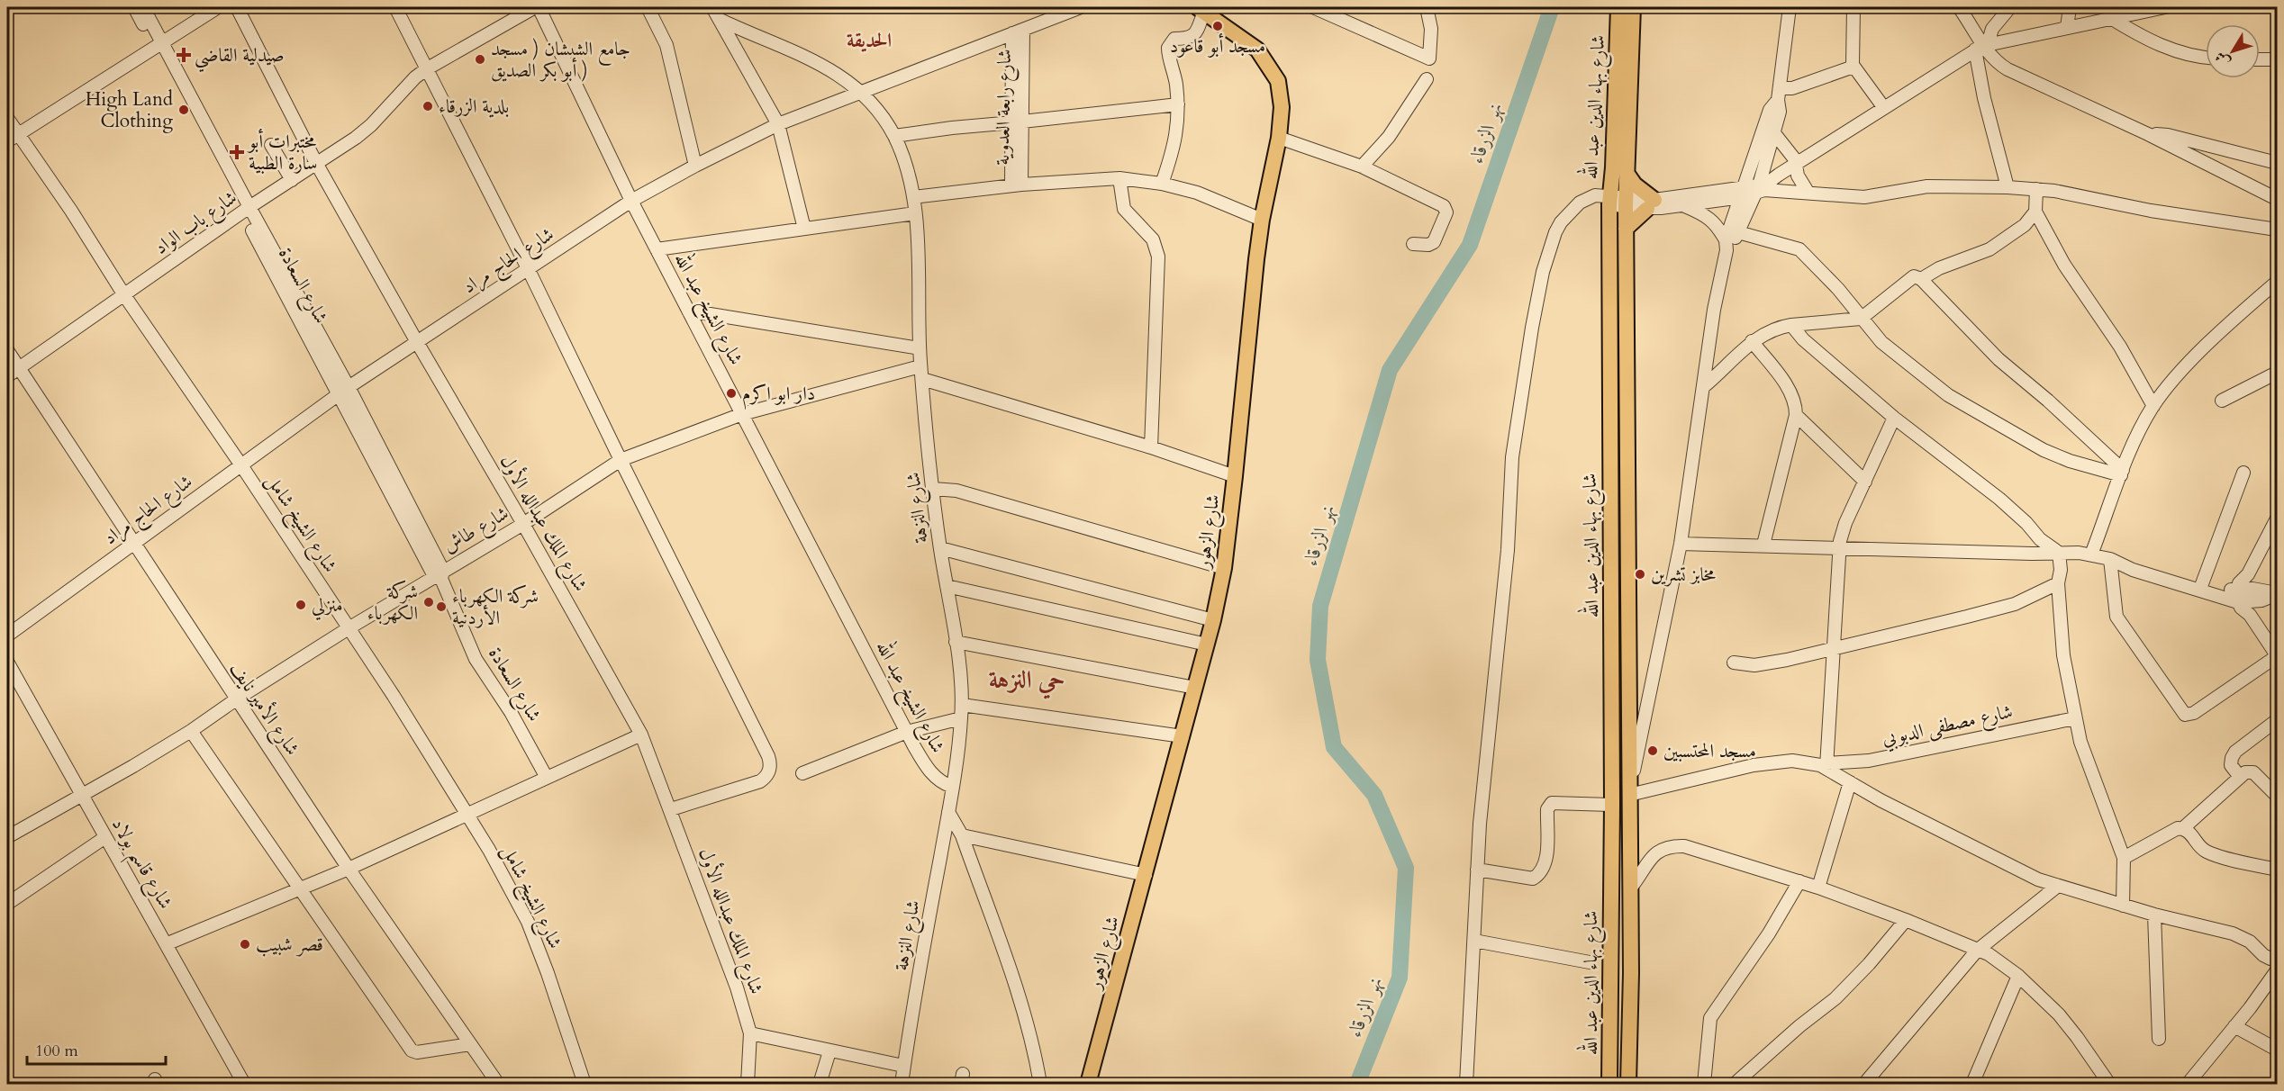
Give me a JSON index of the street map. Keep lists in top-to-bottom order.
{
  "streets": {
    "main road": ["شارع بهاء الدين عبد الله", "شارع الزهور"],
    "street": [
      "شارع رابعة العدوية",
      "شارع باب الواد",
      "شارع الحاج مراد",
      "شارع السعادة",
      "شارع الشيخ عبد الله",
      "شارع النزهة",
      "شارع الشيخ شامل",
      "شارع الملك عبدالله الأول",
      "شارع طاش",
      "شارع الأمير نايف",
      "شارع مصطفى الدبوبي",
      "شارع قاسم بولاد"
    ]
  },
  "crossings": [
    ["شارع رابعة العدوية", "شارع الحاج مراد"],
    ["شارع باب الواد", "شارع السعادة"],
    ["شارع باب الواد", "شارع الشيخ عبد الله"],
    ["شارع باب الواد", "شارع الشيخ شامل"],
    ["شارع باب الواد", "شارع الملك عبدالله الأول"],
    ["شارع باب الواد", "شارع الأمير نايف"],
    ["شارع الحاج مراد", "شارع السعادة"],
    ["شارع الحاج مراد", "شارع الشيخ عبد الله"],
    ["شارع الحاج مراد", "شارع النزهة"],
    ["شارع الحاج مراد", "شارع الشيخ شامل"],
    ["شارع الحاج مراد", "شارع الملك عبدالله الأول"],
    ["شارع الحاج مراد", "شارع الأمير نايف"],
    ["شارع السعادة", "شارع طاش"],
    ["شارع الشيخ عبد الله", "شارع النزهة"],
    ["شارع الشيخ عبد الله", "شارع طاش"],
    ["شارع النزهة", "شارع طاش"],
    ["شارع الشيخ شامل", "شارع طاش"],
    ["شارع الملك عبدالله الأول", "شارع طاش"],
    ["شارع طاش", "شارع الأمير نايف"],
    ["شارع طاش", "شارع قاسم بولاد"]
  ],
  "districts": ["الحديقة", "حي النزهة"],
  "water": ["نهر الزرقاء"],
  "places": {
    "other": [
      "مسجد أبو قاعود",
      "جامع الشيشان ( مسجد أبو بكر الصديق )",
      "بلدية الزرقاء",
      "High Land Clothing",
      "دار ابو اكرم",
      "مخابز تشرين",
      "شركة الكهرباء",
      "منزلي",
      "شركة الكهرباء الأردنية",
      "مسجد المحتسبين",
      "قصر شبيب"
    ],
    "health": ["صيدلية القاضي", "مختبرات أبو سارة الطبية"]
  },
  "scale_bar": "100 m",
  "north": "bottom left"
}
